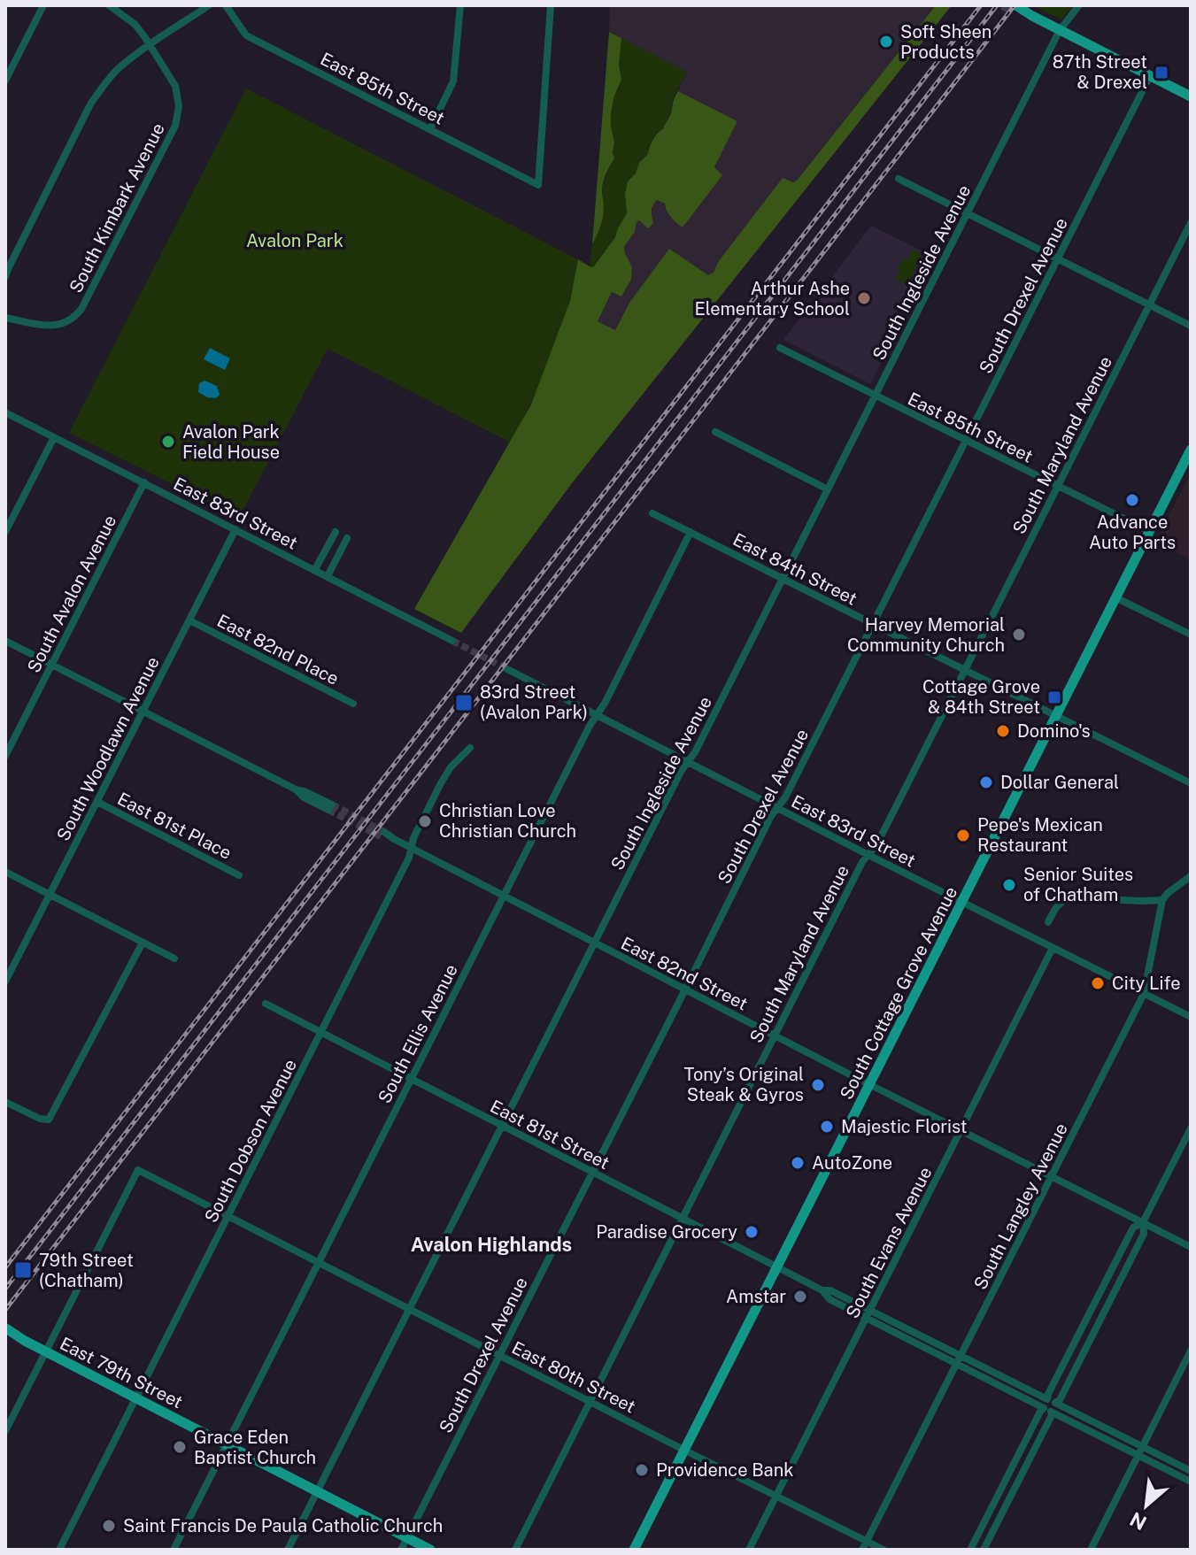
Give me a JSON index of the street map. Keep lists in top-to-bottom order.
{
  "streets": {
    "main road": ["South Cottage Grove Avenue", "East 79th Street"],
    "street": [
      "East 85th Street",
      "South Kimbark Avenue",
      "South Ingleside Avenue",
      "South Drexel Avenue",
      "South Maryland Avenue",
      "East 83rd Street",
      "East 84th Street",
      "South Avalon Avenue",
      "East 82nd Place",
      "South Woodlawn Avenue",
      "East 81st Place",
      "East 82nd Street",
      "South Ellis Avenue",
      "East 81st Street",
      "South Dobson Avenue",
      "South Langley Avenue",
      "South Evans Avenue",
      "East 80th Street"
    ]
  },
  "crossings": [
    ["East 85th Street", "South Ingleside Avenue"],
    ["East 85th Street", "South Drexel Avenue"],
    ["East 85th Street", "South Maryland Avenue"],
    ["East 85th Street", "South Cottage Grove Avenue"],
    ["South Ingleside Avenue", "East 83rd Street"],
    ["South Ingleside Avenue", "East 84th Street"],
    ["South Ingleside Avenue", "East 82nd Street"],
    ["South Ingleside Avenue", "East 81st Street"],
    ["South Ingleside Avenue", "East 79th Street"],
    ["South Ingleside Avenue", "East 80th Street"],
    ["South Drexel Avenue", "East 83rd Street"],
    ["South Drexel Avenue", "East 84th Street"],
    ["South Drexel Avenue", "East 82nd Street"],
    ["South Drexel Avenue", "East 81st Street"],
    ["South Drexel Avenue", "East 79th Street"],
    ["South Drexel Avenue", "East 80th Street"],
    ["South Maryland Avenue", "East 83rd Street"],
    ["South Maryland Avenue", "East 84th Street"],
    ["South Maryland Avenue", "East 82nd Street"],
    ["South Maryland Avenue", "East 81st Street"],
    ["South Maryland Avenue", "East 80th Street"],
    ["East 83rd Street", "South Avalon Avenue"],
    ["East 83rd Street", "South Woodlawn Avenue"],
    ["East 83rd Street", "South Cottage Grove Avenue"],
    ["East 83rd Street", "South Ellis Avenue"],
    ["East 83rd Street", "South Langley Avenue"],
    ["East 83rd Street", "South Evans Avenue"],
    ["East 84th Street", "South Cottage Grove Avenue"],
    ["East 84th Street", "South Ellis Avenue"],
    ["East 82nd Place", "South Woodlawn Avenue"],
    ["South Woodlawn Avenue", "East 81st Place"],
    ["East 82nd Street", "South Cottage Grove Avenue"],
    ["East 82nd Street", "South Ellis Avenue"],
    ["East 82nd Street", "South Dobson Avenue"],
    ["East 82nd Street", "South Langley Avenue"],
    ["East 82nd Street", "South Evans Avenue"],
    ["South Cottage Grove Avenue", "East 81st Street"],
    ["South Cottage Grove Avenue", "East 80th Street"],
    ["South Ellis Avenue", "East 81st Street"],
    ["South Ellis Avenue", "East 79th Street"],
    ["South Ellis Avenue", "East 80th Street"],
    ["East 81st Street", "South Dobson Avenue"],
    ["East 81st Street", "South Langley Avenue"],
    ["East 81st Street", "South Evans Avenue"],
    ["South Dobson Avenue", "East 79th Street"],
    ["South Dobson Avenue", "East 80th Street"],
    ["South Langley Avenue", "East 80th Street"],
    ["South Evans Avenue", "East 80th Street"],
    ["East 79th Street", "East 80th Street"]
  ],
  "districts": ["Avalon Highlands"],
  "parks": ["Avalon Park"],
  "places": {
    "other": [
      "Soft Sheen Products",
      "Arthur Ashe Elementary School",
      "Avalon Park Field House",
      "Advance Auto Parts",
      "Harvey Memorial Community Church",
      "Domino's",
      "Dollar General",
      "Christian Love Christian Church",
      "Pepe's Mexican Restaurant",
      "Senior Suites of Chatham",
      "City Life",
      "Tony’s Original Steak & Gyros",
      "Majestic Florist",
      "AutoZone",
      "Paradise Grocery",
      "Amstar",
      "Grace Eden Baptist Church",
      "Providence Bank",
      "Saint Francis De Paula Catholic Church"
    ],
    "transit": [
      "87th Street & Drexel",
      "Cottage Grove & 84th Street",
      "83rd Street (Avalon Park)",
      "79th Street (Chatham)"
    ]
  },
  "north": "bottom left"
}
